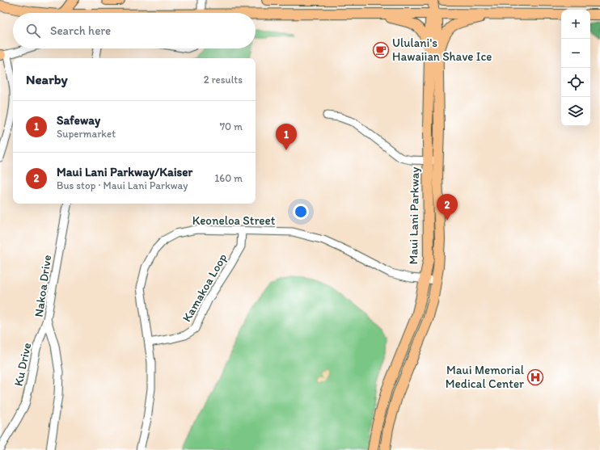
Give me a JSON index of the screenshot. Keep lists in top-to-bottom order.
{
  "streets": {
    "main road": ["Maui Lani Parkway"],
    "street": [
      "Keoneloa Street",
      "Nakoa Drive",
      "Kamakoa Loop",
      "Ku Drive"
    ]
  },
  "crossings": [
    ["Maui Lani Parkway", "Keoneloa Street"],
    ["Keoneloa Street", "Kamakoa Loop"],
    ["Nakoa Drive", "Ku Drive"]
  ],
  "places": {
    "cafe": ["Ululani's Hawaiian Shave Ice"],
    "hospital": ["Maui Memorial Medical Center"]
  },
  "page": {
    "map_buttons": ["+", "−"],
    "search": "Search here",
    "heading": ["Nearby", "2 results"],
    "list": [
      {
        "mark": "1",
        "name": "Safeway",
        "note": "Supermarket",
        "value": "70 m"
      },
      {
        "mark": "2",
        "name": "Maui Lani Parkway/Kaiser",
        "note": "Bus stop · Maui Lani Parkway",
        "value": "160 m"
      }
    ],
    "pins": ["1", "2"]
  }
}
